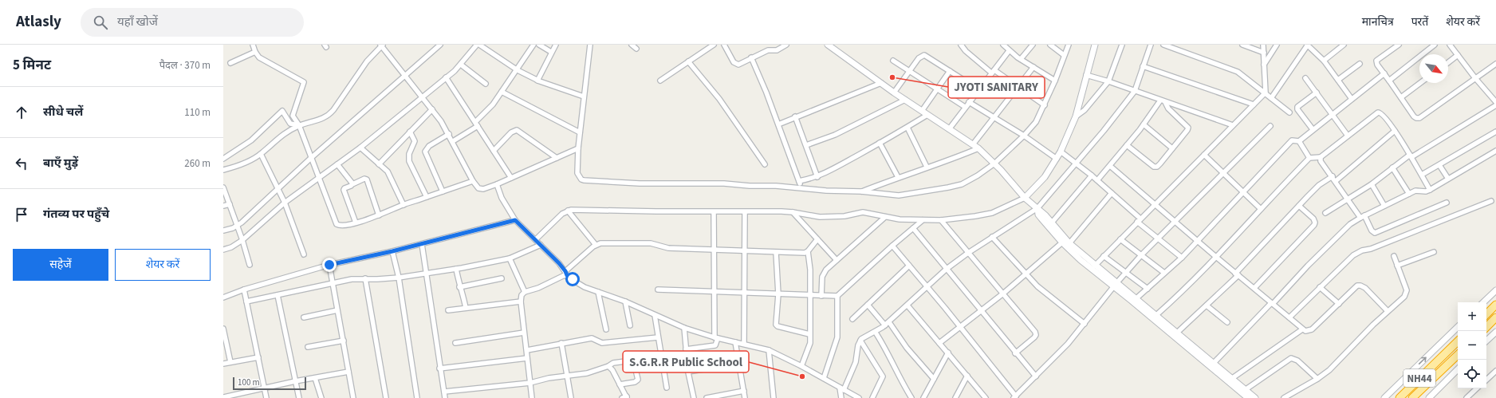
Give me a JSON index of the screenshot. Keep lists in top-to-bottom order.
{
  "streets": {
    "highway": ["NH44"]
  },
  "places": ["JYOTI SANITARY", "S.G.R.R Public School"],
  "scale_bar": "100 m",
  "north": "bottom right",
  "page": {
    "header": "Atlasly",
    "search": "यहाँ खोजें",
    "nav": ["मानचित्र", "परतें", "शेयर करें"],
    "heading": ["5 मिनट", "पैदल · 370 m"],
    "list": [
      ["सीधे चलें", "110 m"],
      ["बाएँ मुड़ें", "260 m"],
      "गंतव्य पर पहुँचे"
    ],
    "buttons": ["सहेजें", "शेयर करें"],
    "map_buttons": ["+", "−"],
    "scale": "100 m"
  }
}
